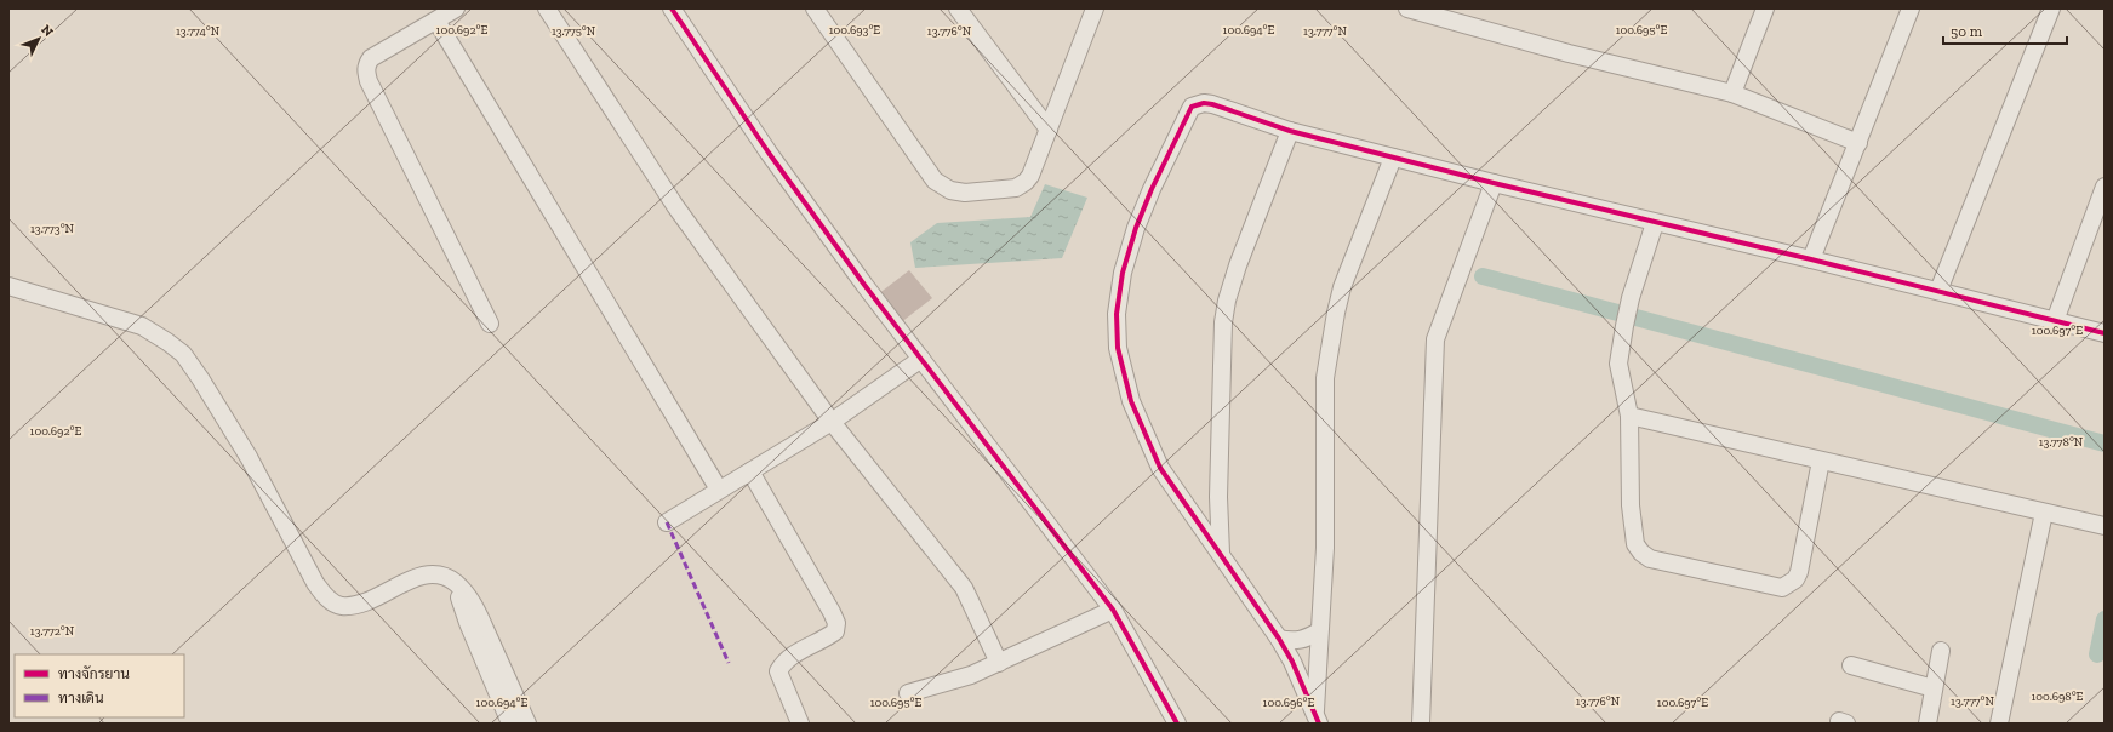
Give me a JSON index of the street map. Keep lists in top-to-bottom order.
{
  "legend": ["ทางจักรยาน", "ทางเดิน"],
  "scale_bar": "50 m",
  "north": "top right",
  "coordinates": [
    "100.694°E",
    "100.692°E",
    "100.693°E",
    "100.695°E",
    "13.774°N",
    "13.775°N",
    "13.776°N",
    "13.777°N",
    "13.773°N",
    "100.697°E",
    "13.778°N",
    "13.772°N",
    "100.698°E",
    "100.696°E"
  ]
}
